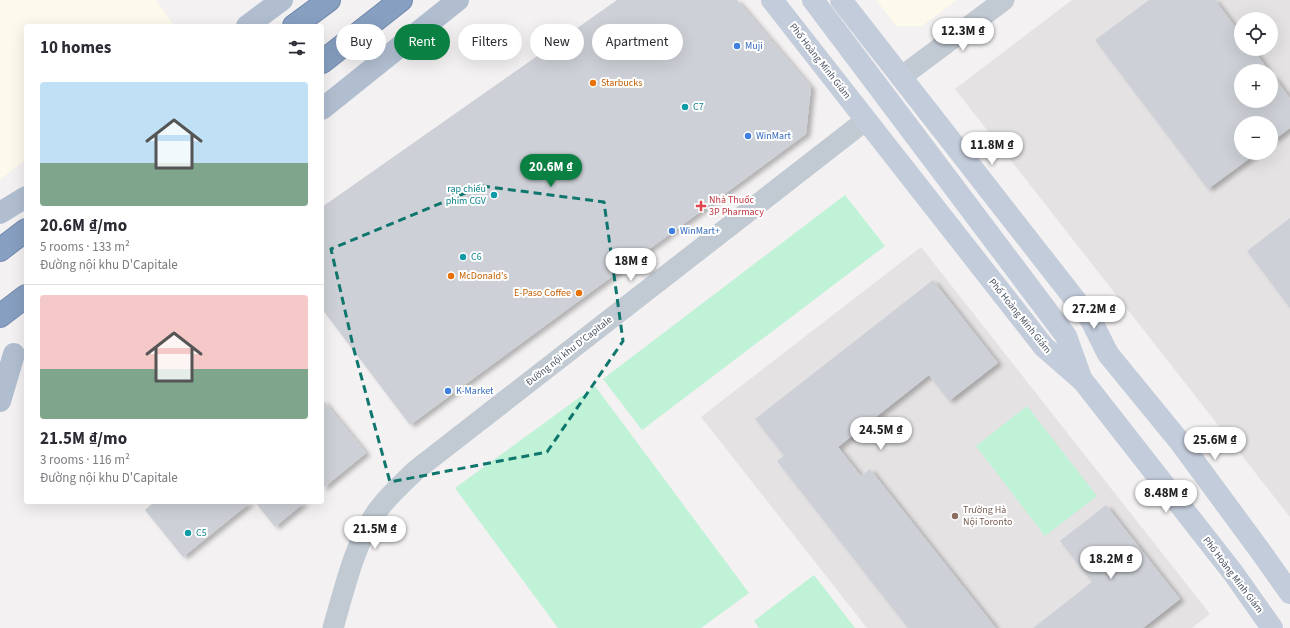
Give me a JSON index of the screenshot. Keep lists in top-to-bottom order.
{
  "streets": {
    "street": ["Phố Hoàng Minh Giám", "Đường nội khu D'Capitale"]
  },
  "crossings": [
    ["Phố Hoàng Minh Giám", "Đường nội khu D'Capitale"]
  ],
  "places": {
    "other": [
      "Muji",
      "Starbucks",
      "C7",
      "WinMart",
      "rạp chiếu phim CGV",
      "WinMart+",
      "C6",
      "McDonald's",
      "E-Paso Coffee",
      "K-Market",
      "Trường Hà Nội Toronto",
      "C5"
    ],
    "health": ["Nhà Thuốc 3P Pharmacy"]
  },
  "page": {
    "map_buttons": ["+", "−"],
    "price": [
      "12.3M ₫",
      "11.8M ₫",
      "20.6M ₫",
      "18M ₫",
      "27.2M ₫",
      "24.5M ₫",
      "25.6M ₫",
      "8.48M ₫",
      "21.5M ₫",
      "18.2M ₫"
    ],
    "chip": [
      "Buy",
      "Rent",
      "Filters",
      "New",
      "Apartment"
    ],
    "heading": "10 homes",
    "list": [
      {
        "name": "20.6M ₫/mo",
        "note": "5 rooms · 133 m² · Đường nội khu D'Capitale"
      },
      {
        "name": "21.5M ₫/mo",
        "note": "3 rooms · 116 m² · Đường nội khu D'Capitale"
      }
    ]
  }
}
